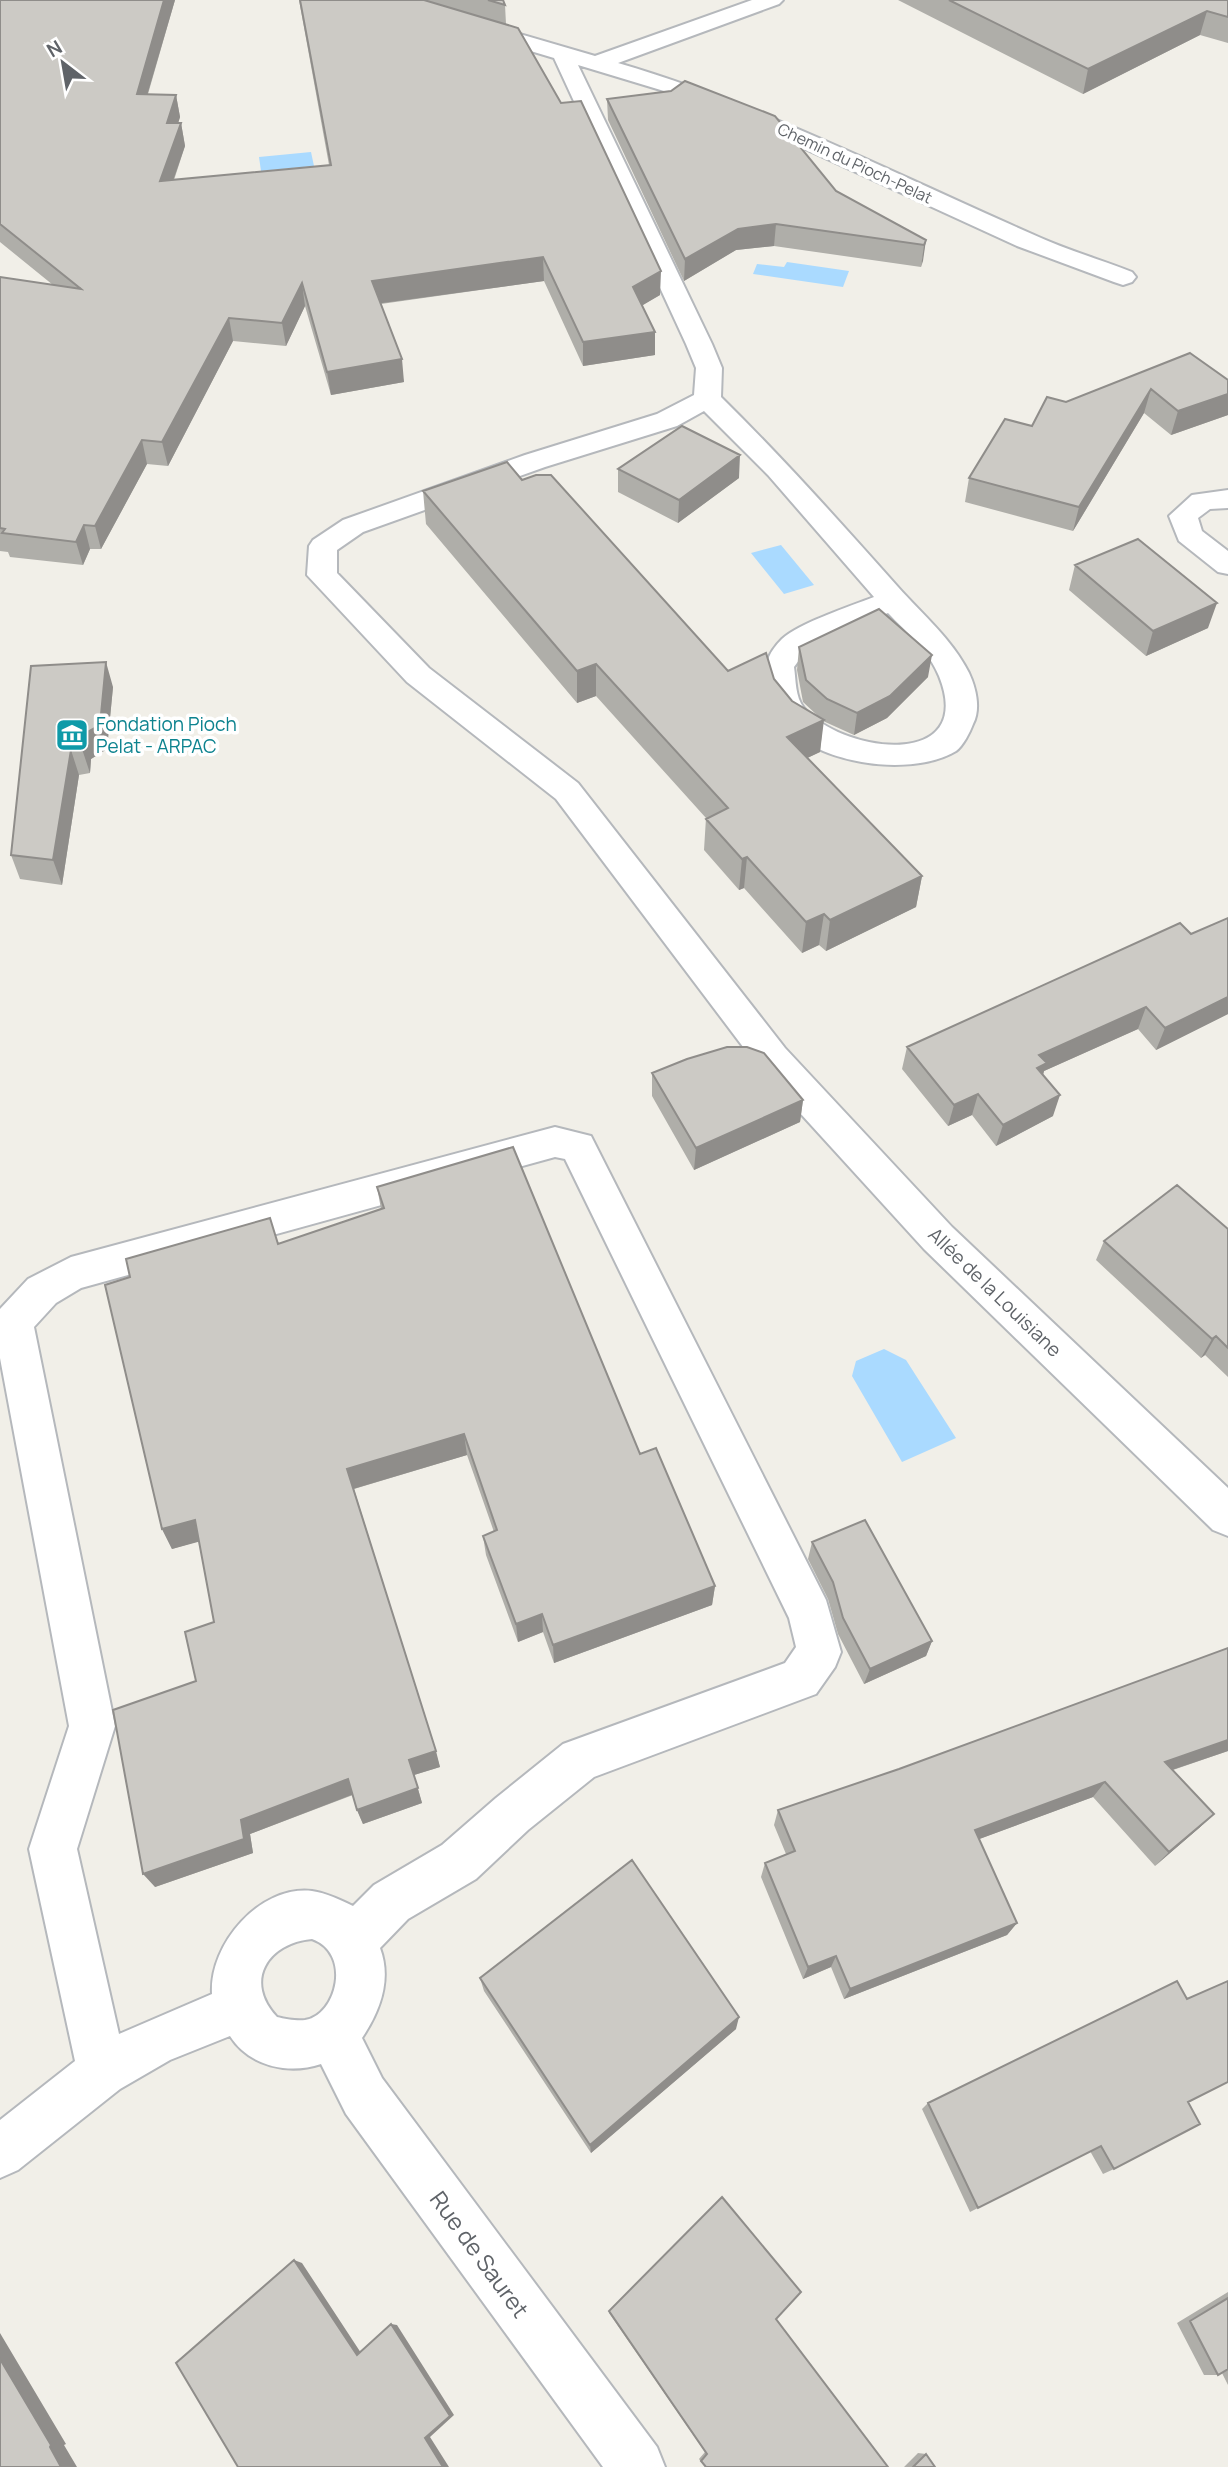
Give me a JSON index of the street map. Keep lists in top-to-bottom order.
{
  "streets": {
    "street": ["Chemin du Pioch-Pelat", "Allée de la Louisiane", "Rue de Sauret"]
  },
  "places": {
    "museum": ["Fondation Pioch Pelat - ARPAC"]
  },
  "north": "top left"
}
